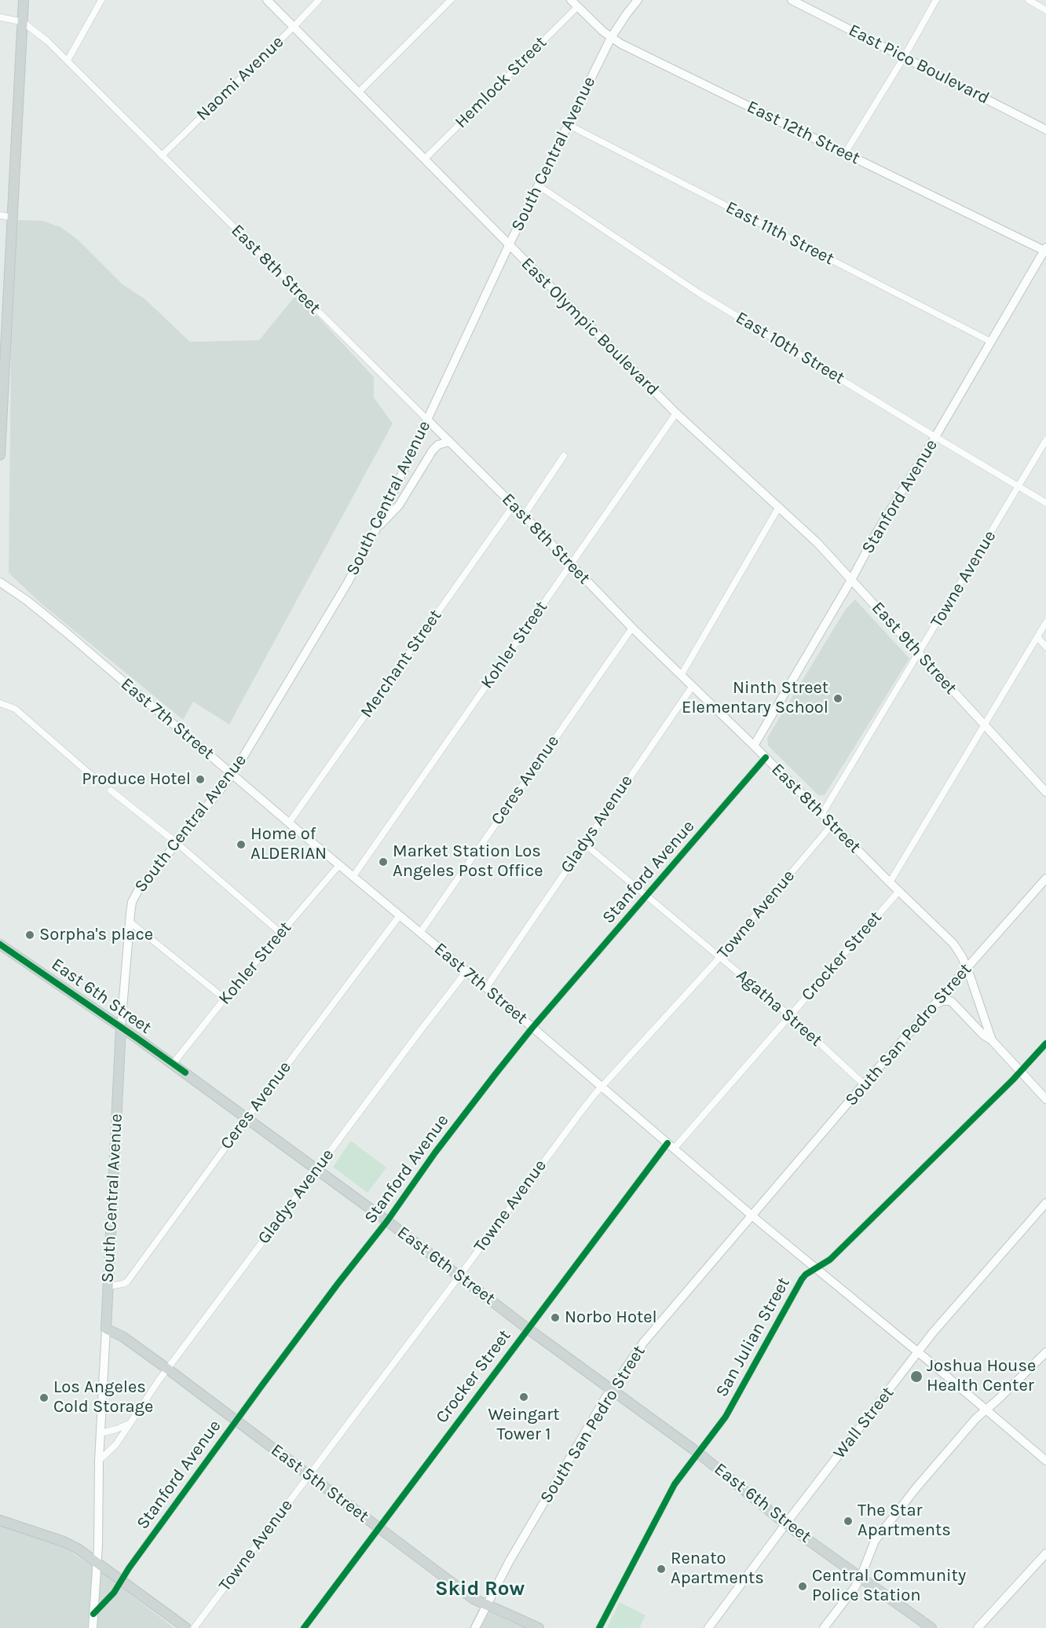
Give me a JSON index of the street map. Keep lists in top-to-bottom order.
{
  "streets": {
    "main road": [
      "East Pico Boulevard",
      "East 12th Street",
      "South Central Avenue",
      "East 8th Street",
      "East Olympic Boulevard",
      "Stanford Avenue",
      "East 9th Street",
      "East 7th Street",
      "East 6th Street",
      "South San Pedro Street",
      "Wall Street",
      "East 5th Street"
    ],
    "street": [
      "Naomi Avenue",
      "Hemlock Street",
      "East 11th Street",
      "East 10th Street",
      "Towne Avenue",
      "Kohler Street",
      "Merchant Street",
      "Ceres Avenue",
      "Gladys Avenue",
      "Crocker Street",
      "Agatha Street",
      "San Julian Street"
    ]
  },
  "crossings": [
    ["Naomi Avenue", "East 8th Street"],
    ["Naomi Avenue", "East Olympic Boulevard"],
    ["Hemlock Street", "East 12th Street"],
    ["Hemlock Street", "East Olympic Boulevard"],
    ["East 12th Street", "South Central Avenue"],
    ["East 12th Street", "Stanford Avenue"],
    ["South Central Avenue", "East 11th Street"],
    ["South Central Avenue", "East 8th Street"],
    ["South Central Avenue", "East Olympic Boulevard"],
    ["South Central Avenue", "East 10th Street"],
    ["South Central Avenue", "Stanford Avenue"],
    ["South Central Avenue", "East 7th Street"],
    ["South Central Avenue", "Ceres Avenue"],
    ["South Central Avenue", "Gladys Avenue"],
    ["South Central Avenue", "East 6th Street"],
    ["South Central Avenue", "East 5th Street"],
    ["East 11th Street", "Stanford Avenue"],
    ["East 8th Street", "Stanford Avenue"],
    ["East 8th Street", "Towne Avenue"],
    ["East 8th Street", "Kohler Street"],
    ["East 8th Street", "Merchant Street"],
    ["East 8th Street", "Ceres Avenue"],
    ["East 8th Street", "Gladys Avenue"],
    ["East 8th Street", "Crocker Street"],
    ["East 8th Street", "South San Pedro Street"],
    ["East 8th Street", "San Julian Street"],
    ["East Olympic Boulevard", "Kohler Street"],
    ["East Olympic Boulevard", "East 9th Street"],
    ["East 10th Street", "Stanford Avenue"],
    ["East 10th Street", "Towne Avenue"],
    ["Stanford Avenue", "East 9th Street"],
    ["Stanford Avenue", "East 7th Street"],
    ["Stanford Avenue", "East 6th Street"],
    ["Stanford Avenue", "Agatha Street"],
    ["Stanford Avenue", "East 5th Street"],
    ["Towne Avenue", "East 9th Street"],
    ["Towne Avenue", "East 7th Street"],
    ["Towne Avenue", "East 6th Street"],
    ["Towne Avenue", "Agatha Street"],
    ["Towne Avenue", "East 5th Street"],
    ["Kohler Street", "East 7th Street"],
    ["Kohler Street", "East 6th Street"],
    ["Merchant Street", "East 7th Street"],
    ["East 7th Street", "Ceres Avenue"],
    ["East 7th Street", "Gladys Avenue"],
    ["East 7th Street", "Crocker Street"],
    ["East 7th Street", "South San Pedro Street"],
    ["East 7th Street", "San Julian Street"],
    ["East 7th Street", "Wall Street"],
    ["Ceres Avenue", "East 6th Street"],
    ["Gladys Avenue", "East 6th Street"],
    ["Gladys Avenue", "Agatha Street"],
    ["Gladys Avenue", "East 5th Street"],
    ["Crocker Street", "East 6th Street"],
    ["Crocker Street", "Agatha Street"],
    ["Crocker Street", "East 5th Street"],
    ["East 6th Street", "South San Pedro Street"],
    ["East 6th Street", "San Julian Street"],
    ["East 6th Street", "Wall Street"],
    ["Agatha Street", "South San Pedro Street"],
    ["South San Pedro Street", "East 5th Street"]
  ],
  "districts": ["Skid Row"],
  "places": [
    "Ninth Street Elementary School",
    "Produce Hotel",
    "Home of ALDERIAN",
    "Market Station Los Angeles Post Office",
    "Sorpha's place",
    "Norbo Hotel",
    "Joshua House Health Center",
    "Weingart Tower 1",
    "Los Angeles Cold Storage",
    "The Star Apartments",
    "Renato Apartments",
    "Central Community Police Station"
  ]
}
